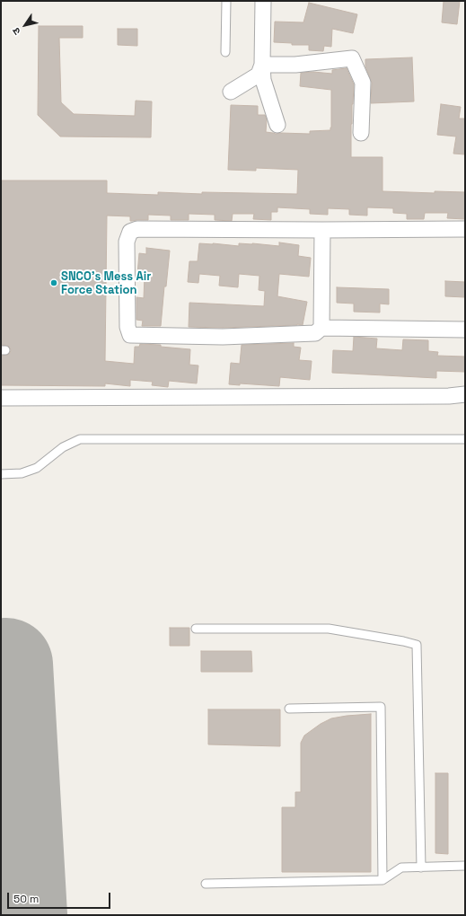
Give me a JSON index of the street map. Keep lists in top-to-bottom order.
{
  "places": ["SNCO's Mess Air Force Station"],
  "scale_bar": "50 m",
  "north": "bottom left"
}
